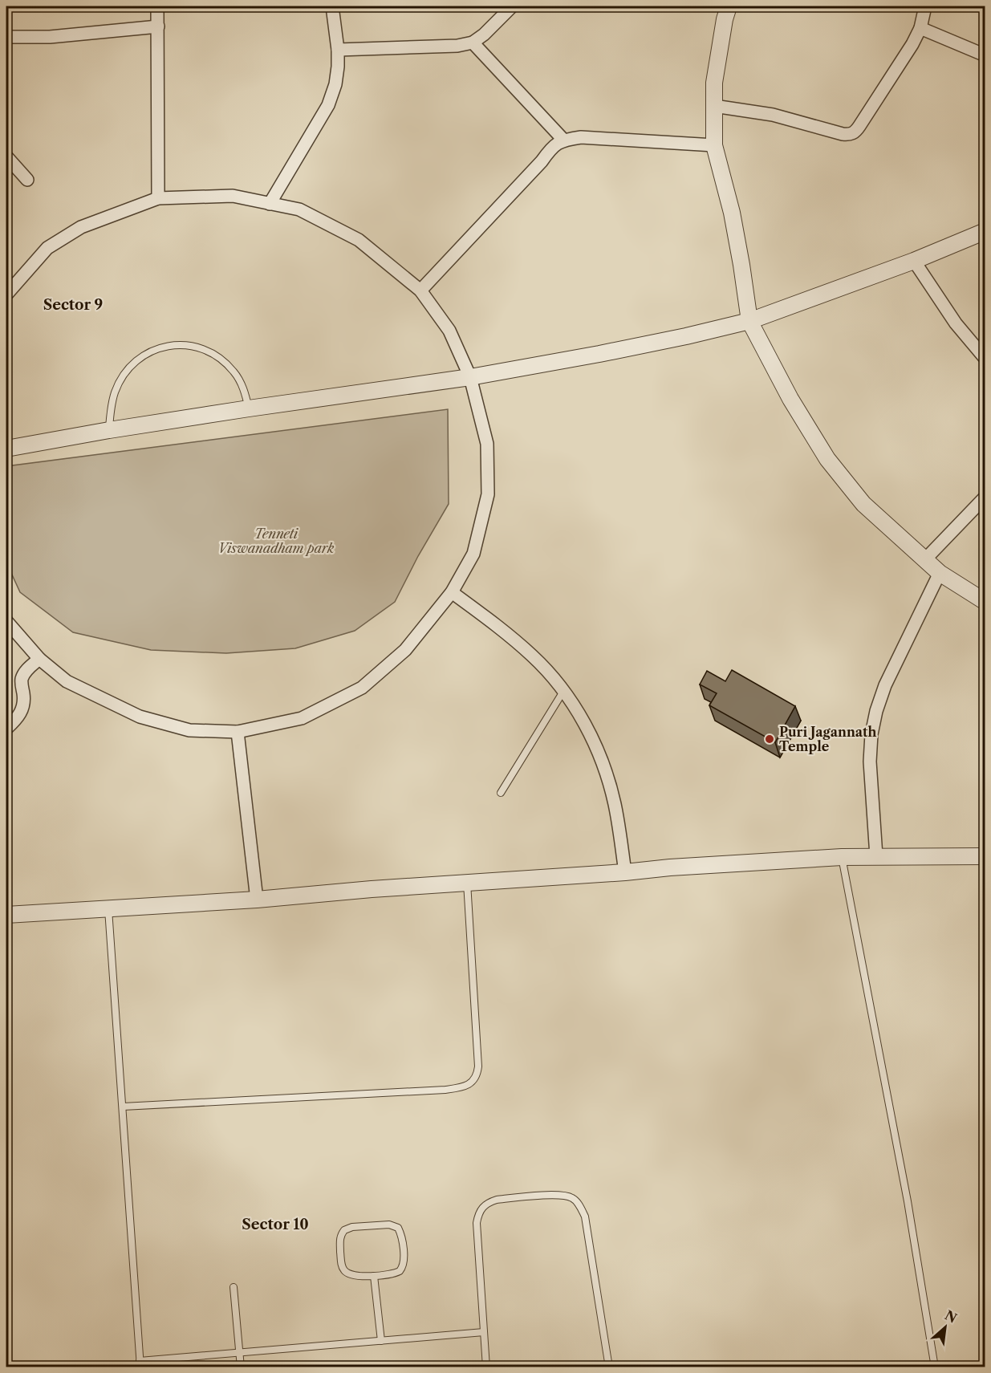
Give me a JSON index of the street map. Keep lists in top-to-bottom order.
{
  "districts": ["Sector 9", "Sector 10"],
  "parks": ["Tenneti Viswanadham park"],
  "places": ["Puri Jagannath Temple"],
  "north": "top right"
}
